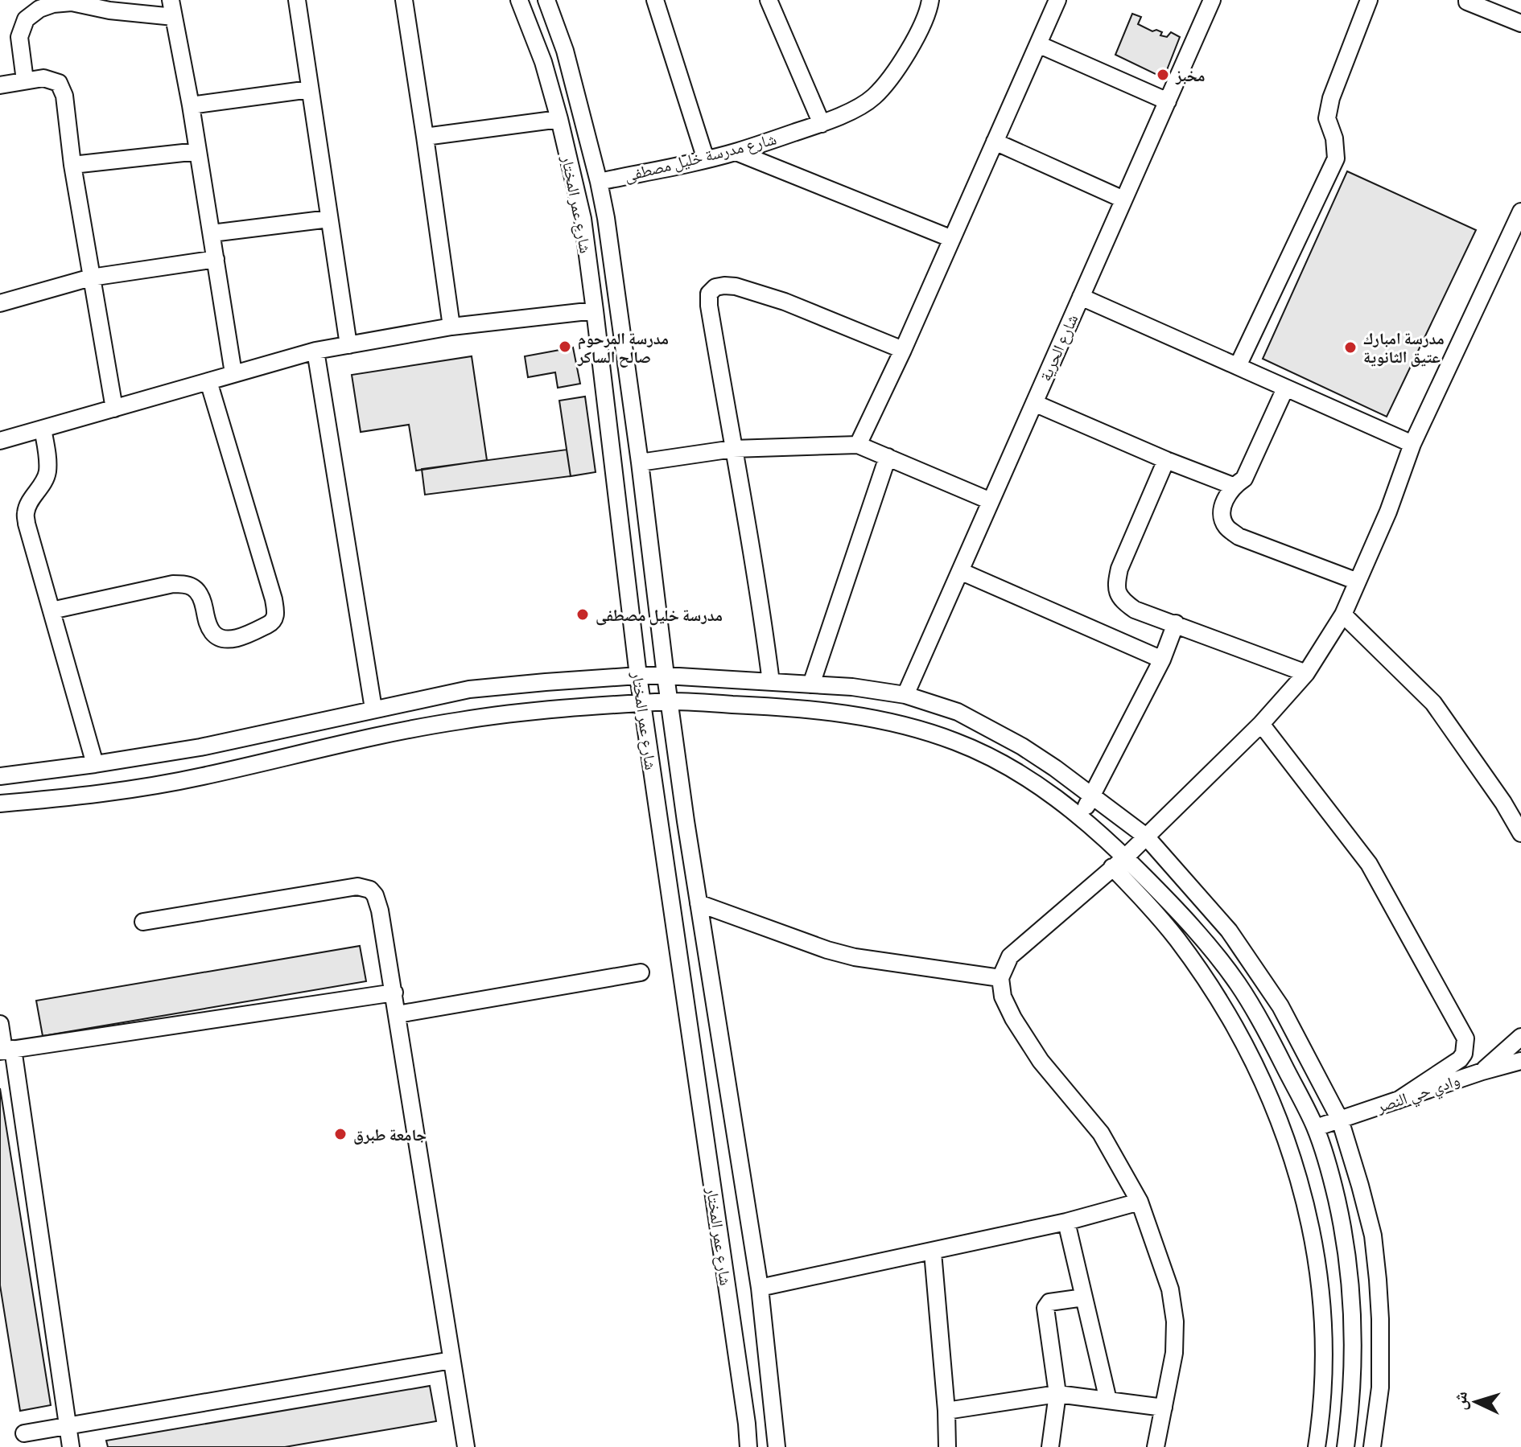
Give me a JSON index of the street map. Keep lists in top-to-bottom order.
{
  "streets": {
    "street": [
      "شارع مدرسة خليل مصطفى",
      "شارع عمر المختار",
      "شارع الحرية",
      "وادي حي النصر"
    ]
  },
  "crossings": [
    ["شارع مدرسة خليل مصطفى", "شارع عمر المختار"]
  ],
  "places": [
    "مخبز",
    "مدرسة المرحوم صالح الساكر",
    "مدرسة امبارك عتيق الثانوية",
    "مدرسة خليل مصطفى",
    "جامعة طبرق"
  ],
  "north": "left"
}
